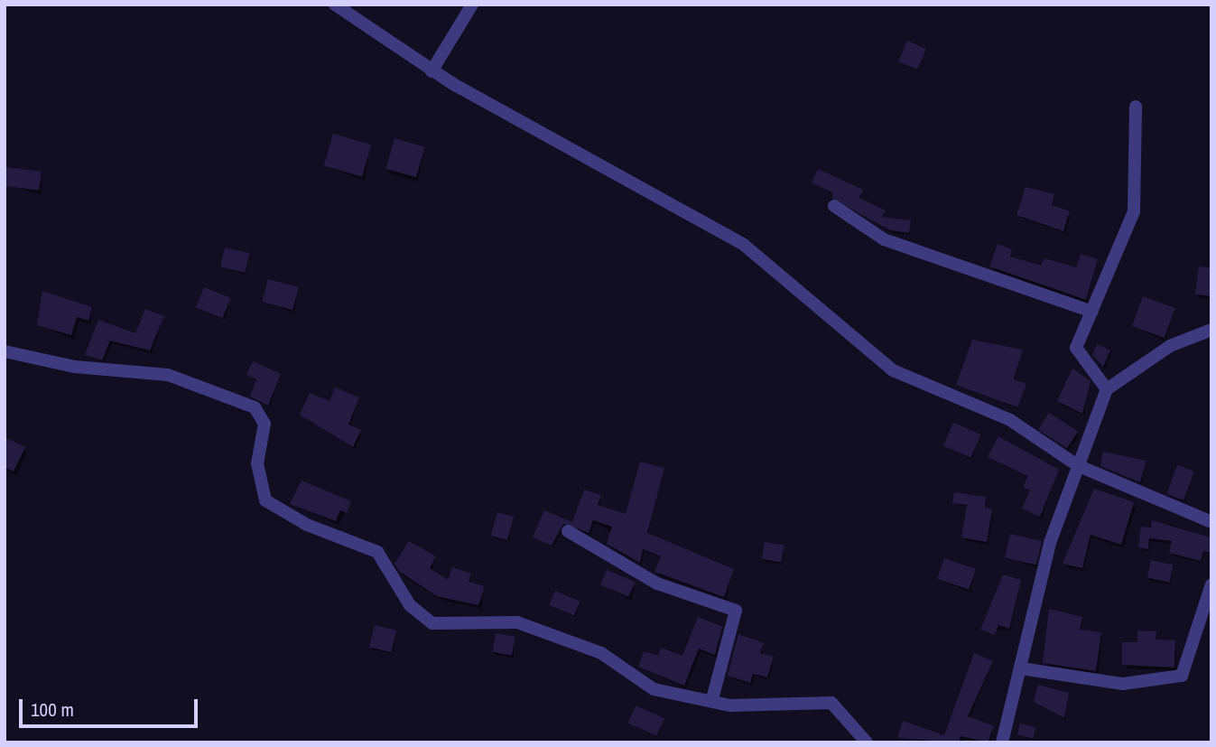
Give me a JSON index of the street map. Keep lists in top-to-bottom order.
{
  "scale_bar": "100 m"
}
